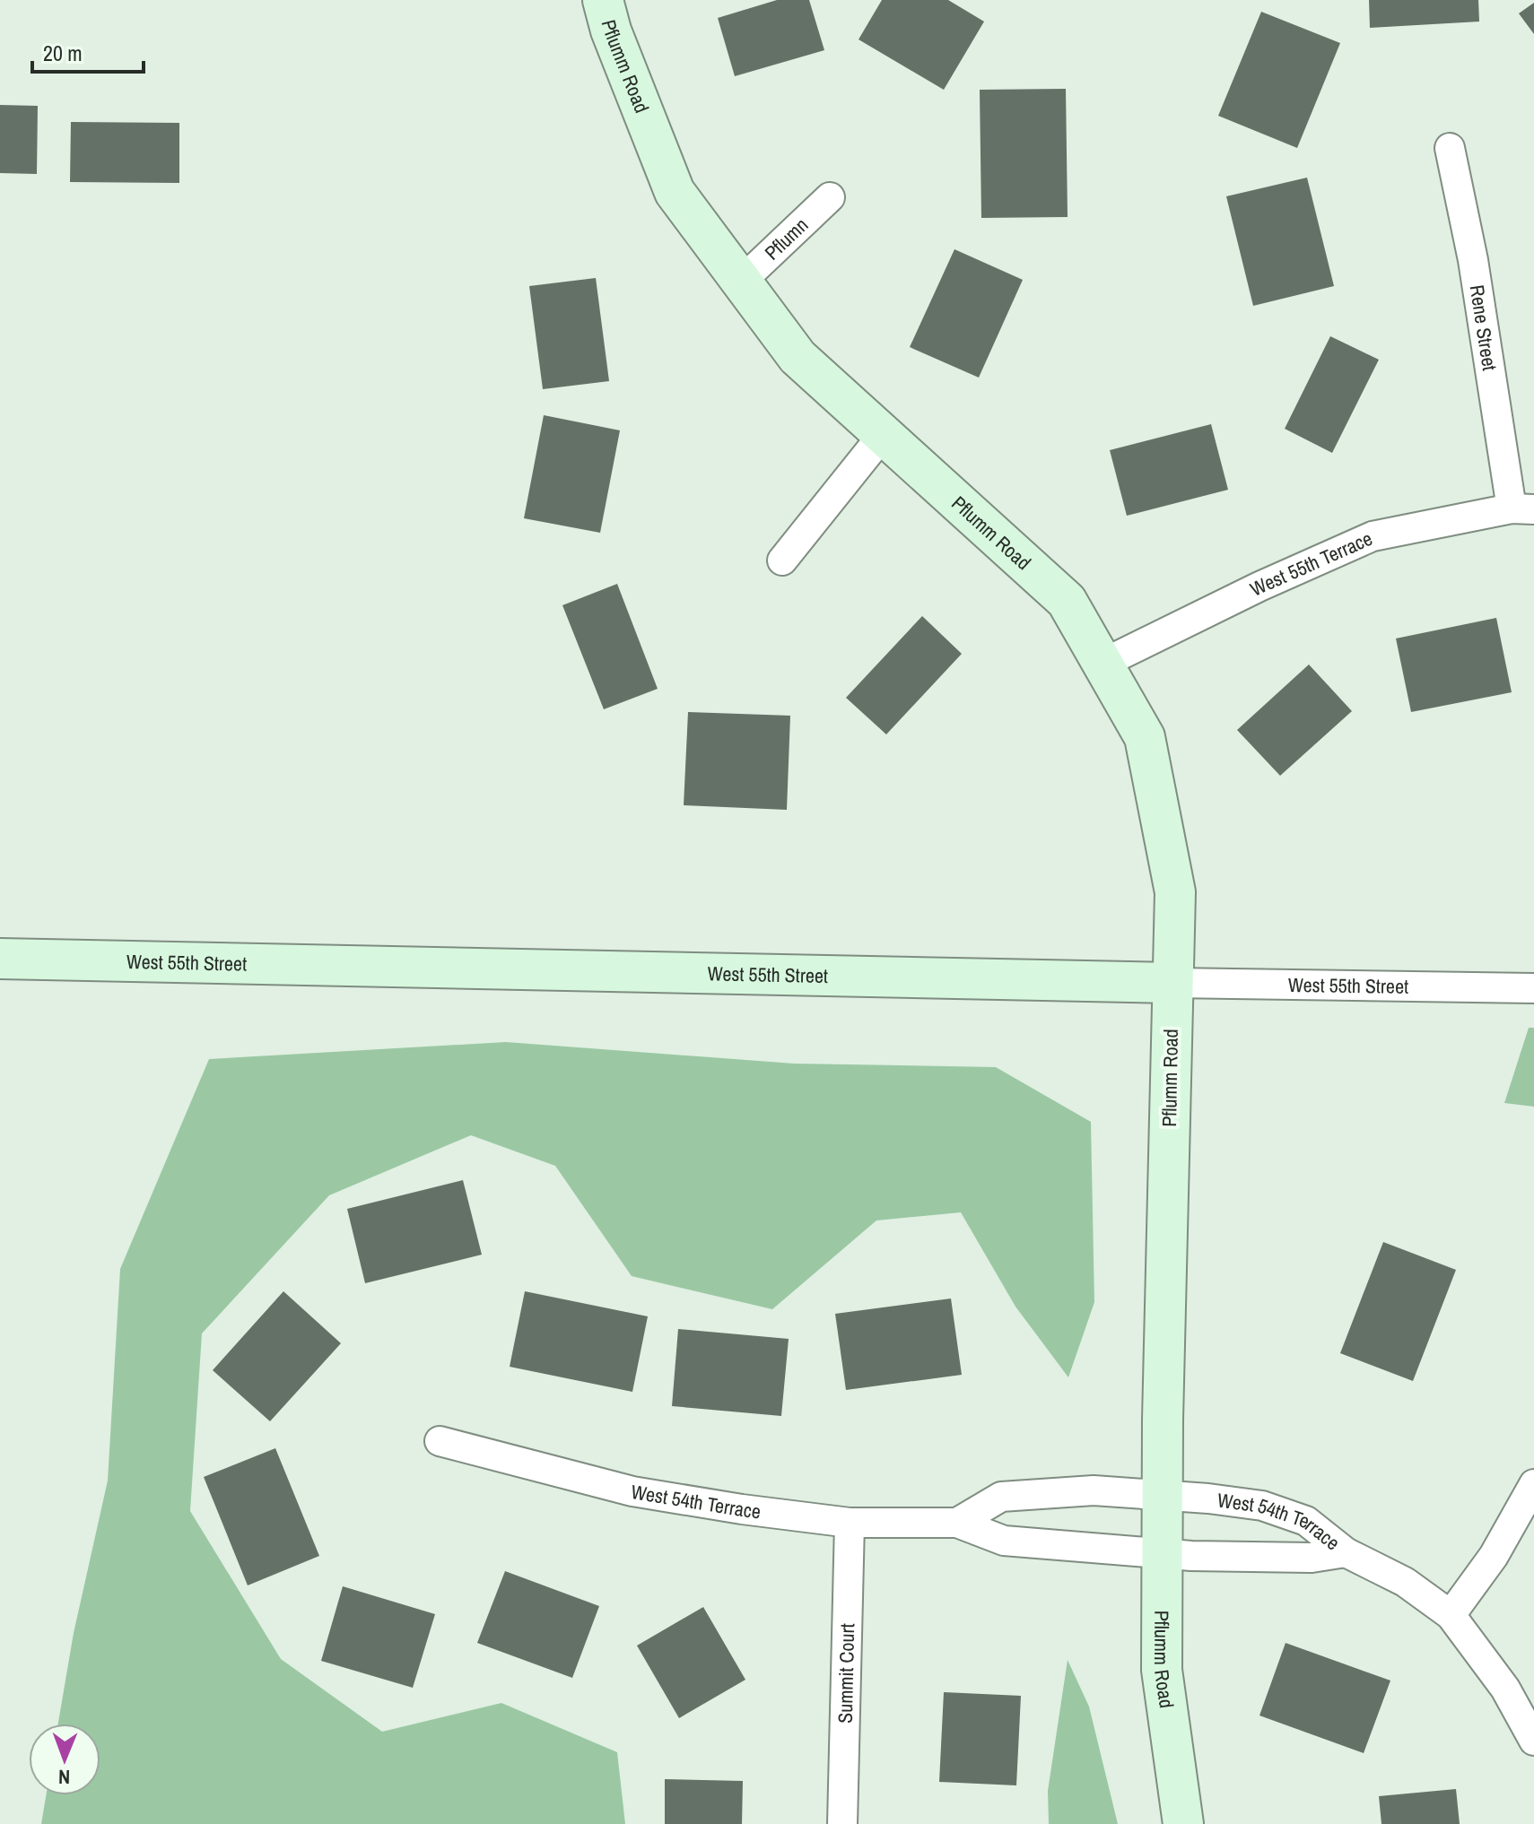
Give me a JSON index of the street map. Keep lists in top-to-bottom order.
{
  "streets": {
    "main road": ["Pflumm Road", "West 55th Street"],
    "street": [
      "Pflumn",
      "Rene Street",
      "West 55th Terrace",
      "West 54th Terrace",
      "Summit Court"
    ]
  },
  "crossings": [
    ["Pflumm Road", "Pflumn"],
    ["Pflumm Road", "West 55th Terrace"],
    ["Pflumm Road", "West 55th Street"],
    ["Pflumm Road", "West 54th Terrace"],
    ["Rene Street", "West 55th Terrace"],
    ["West 54th Terrace", "Summit Court"]
  ],
  "scale_bar": "20 m",
  "north": "bottom"
}
